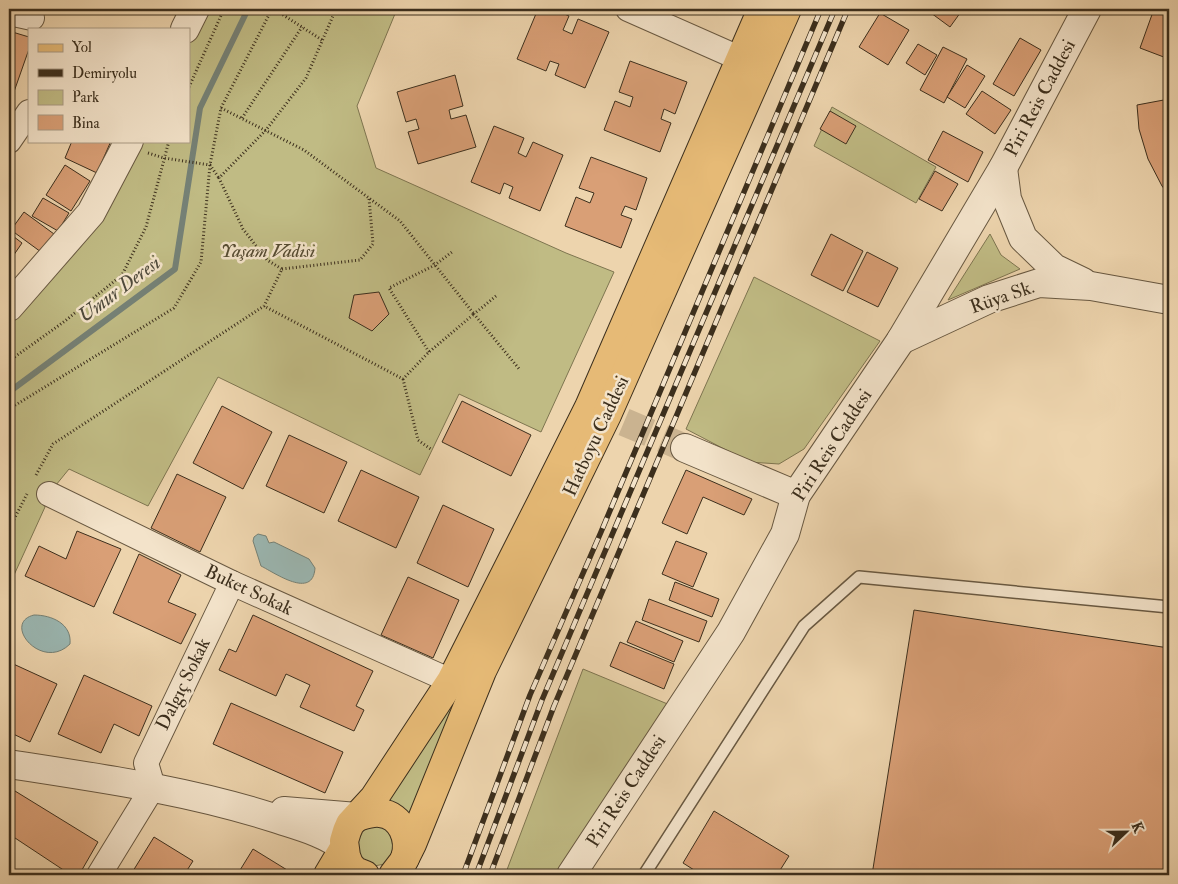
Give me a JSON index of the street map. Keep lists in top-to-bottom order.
{
  "streets": {
    "main road": ["Hatboyu Caddesi"],
    "street": [
      "Piri Reis Caddesi",
      "Rüya Sk.",
      "Buket Sokak",
      "Dalgıç Sokak"
    ]
  },
  "crossings": [
    ["Piri Reis Caddesi", "Rüya Sk."],
    ["Hatboyu Caddesi", "Buket Sokak"],
    ["Buket Sokak", "Dalgıç Sokak"]
  ],
  "water": ["Umur Deresi"],
  "parks": ["Yaşam Vadisi"],
  "legend": [
    "Yol",
    "Demiryolu",
    "Park",
    "Bina"
  ],
  "north": "right"
}
